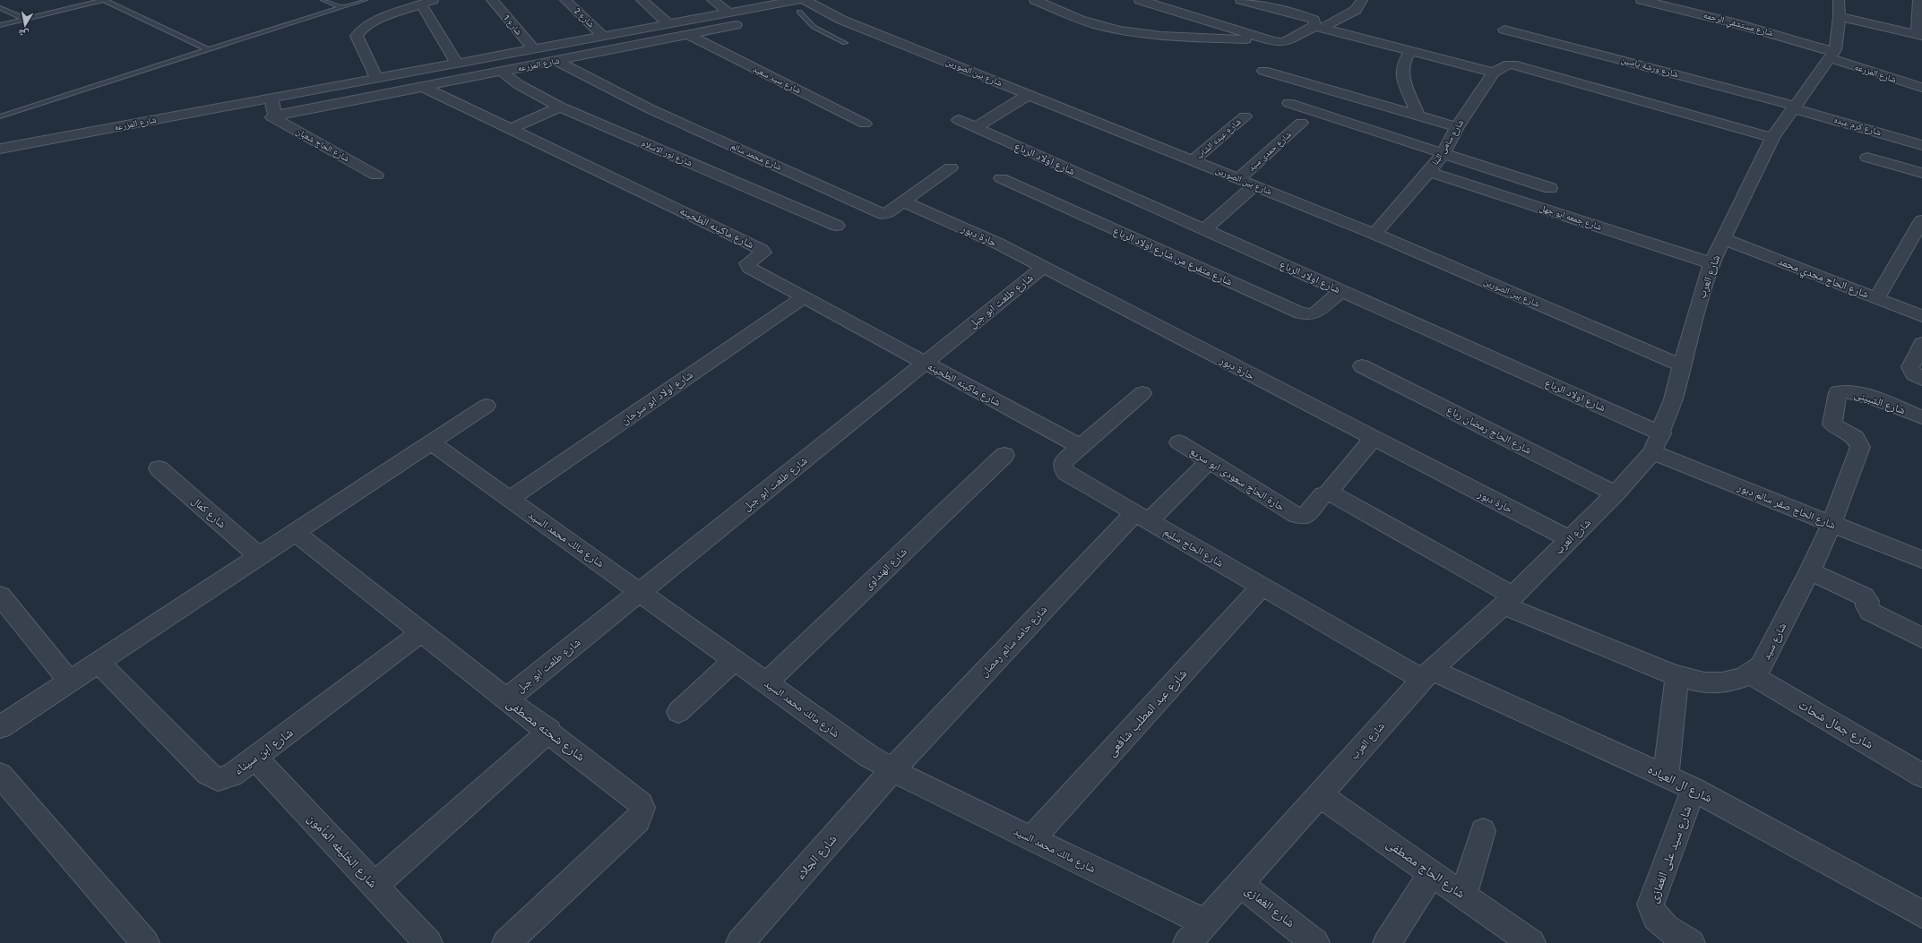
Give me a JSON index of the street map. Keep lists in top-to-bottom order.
{
  "streets": {
    "street": [
      "شارع 2",
      "شارع مستشفي الرحمه",
      "شارع 1",
      "شارع المزرعه",
      "شارع ورشة ياسين",
      "شارع بين الصورين",
      "شارع سيد سعيد",
      "شارع كرم عبده",
      "شارع عبده الشاب",
      "شارع سامى البنا",
      "شارع الحاج شعبان",
      "شارع حمدى سيد",
      "شارع نور الاسلام",
      "شارع محمد سالم",
      "شارع اولاد الرباع",
      "شارع جمعه ابو جهل",
      "شارع ماكينه الطحينه",
      "حارة دبور",
      "شارع متفرع من شارع اولاد الرباع",
      "شارع العرب",
      "شارع الحاج مجدي محمد",
      "شارع طلعت ابو جبل",
      "شارع اولاد ابو سرحان",
      "شارع الشبينى",
      "شارع الحاج رمضان رباع",
      "حارة الحاج سعودى ابو سريع",
      "شارع الحاج صقر سالم دبور",
      "شارع كمال",
      "شارع مالك محمد السيد",
      "شارع الحاج سليم",
      "شارع الهنداوى",
      "شارع حامد سالم رمضان",
      "شارع سيد",
      "شارع عبد المطلب شافعى",
      "شارع جمال شحات",
      "شارع شحته مصطفى",
      "شارع ابن سيناء",
      "شارع ال العياده",
      "شارع الخليفه المأمون",
      "شارع سيد على الغمازى",
      "شارع الجلاء",
      "شارع الحاج مصطفى",
      "شارع الغمازى"
    ]
  },
  "crossings": [
    ["شارع 2", "شارع المزرعه"],
    ["شارع مستشفي الرحمه", "شارع المزرعه"],
    ["شارع مستشفي الرحمه", "شارع العرب"],
    ["شارع 1", "شارع المزرعه"],
    ["شارع المزرعه", "شارع بين الصورين"],
    ["شارع المزرعه", "شارع سيد سعيد"],
    ["شارع المزرعه", "شارع الحاج شعبان"],
    ["شارع المزرعه", "شارع نور الاسلام"],
    ["شارع المزرعه", "شارع محمد سالم"],
    ["شارع المزرعه", "شارع ماكينه الطحينه"],
    ["شارع المزرعه", "شارع العرب"],
    ["شارع ورشة ياسين", "شارع كرم عبده"],
    ["شارع ورشة ياسين", "شارع العرب"],
    ["شارع بين الصورين", "شارع عبده الشاب"],
    ["شارع بين الصورين", "شارع سامى البنا"],
    ["شارع بين الصورين", "شارع حمدى سيد"],
    ["شارع بين الصورين", "شارع العرب"],
    ["شارع كرم عبده", "شارع العرب"],
    ["شارع سامى البنا", "شارع جمعه ابو جهل"],
    ["شارع محمد سالم", "حارة دبور"],
    ["شارع اولاد الرباع", "شارع متفرع من شارع اولاد الرباع"],
    ["شارع اولاد الرباع", "شارع العرب"],
    ["شارع اولاد الرباع", "شارع الحاج صقر سالم دبور"],
    ["شارع جمعه ابو جهل", "شارع العرب"],
    ["شارع ماكينه الطحينه", "شارع طلعت ابو جبل"],
    ["شارع ماكينه الطحينه", "شارع اولاد ابو سرحان"],
    ["شارع ماكينه الطحينه", "شارع الحاج سليم"],
    ["حارة دبور", "شارع العرب"],
    ["حارة دبور", "شارع طلعت ابو جبل"],
    ["شارع العرب", "شارع الحاج مجدي محمد"],
    ["شارع العرب", "شارع الحاج رمضان رباع"],
    ["شارع العرب", "شارع الحاج صقر سالم دبور"],
    ["شارع العرب", "شارع مالك محمد السيد"],
    ["شارع العرب", "شارع الحاج سليم"],
    ["شارع العرب", "شارع سيد"],
    ["شارع العرب", "شارع ال العياده"],
    ["شارع العرب", "شارع الحاج مصطفى"],
    ["شارع العرب", "شارع الغمازى"],
    ["شارع طلعت ابو جبل", "شارع مالك محمد السيد"],
    ["شارع طلعت ابو جبل", "شارع شحته مصطفى"],
    ["شارع اولاد ابو سرحان", "شارع مالك محمد السيد"],
    ["شارع الشبينى", "شارع سيد"],
    ["حارة الحاج سعودى ابو سريع", "شارع حامد سالم رمضان"],
    ["شارع الحاج صقر سالم دبور", "شارع سيد"],
    ["شارع مالك محمد السيد", "شارع الهنداوى"],
    ["شارع مالك محمد السيد", "شارع حامد سالم رمضان"],
    ["شارع مالك محمد السيد", "شارع عبد المطلب شافعى"],
    ["شارع مالك محمد السيد", "شارع الجلاء"],
    ["شارع الحاج سليم", "شارع حامد سالم رمضان"],
    ["شارع الحاج سليم", "شارع عبد المطلب شافعى"],
    ["شارع الحاج سليم", "شارع ال العياده"],
    ["شارع حامد سالم رمضان", "شارع الجلاء"],
    ["شارع سيد", "شارع جمال شحات"],
    ["شارع شحته مصطفى", "شارع ابن سيناء"],
    ["شارع ابن سيناء", "شارع الخليفه المأمون"],
    ["شارع ال العياده", "شارع سيد على الغمازى"]
  ],
  "north": "bottom"
}
